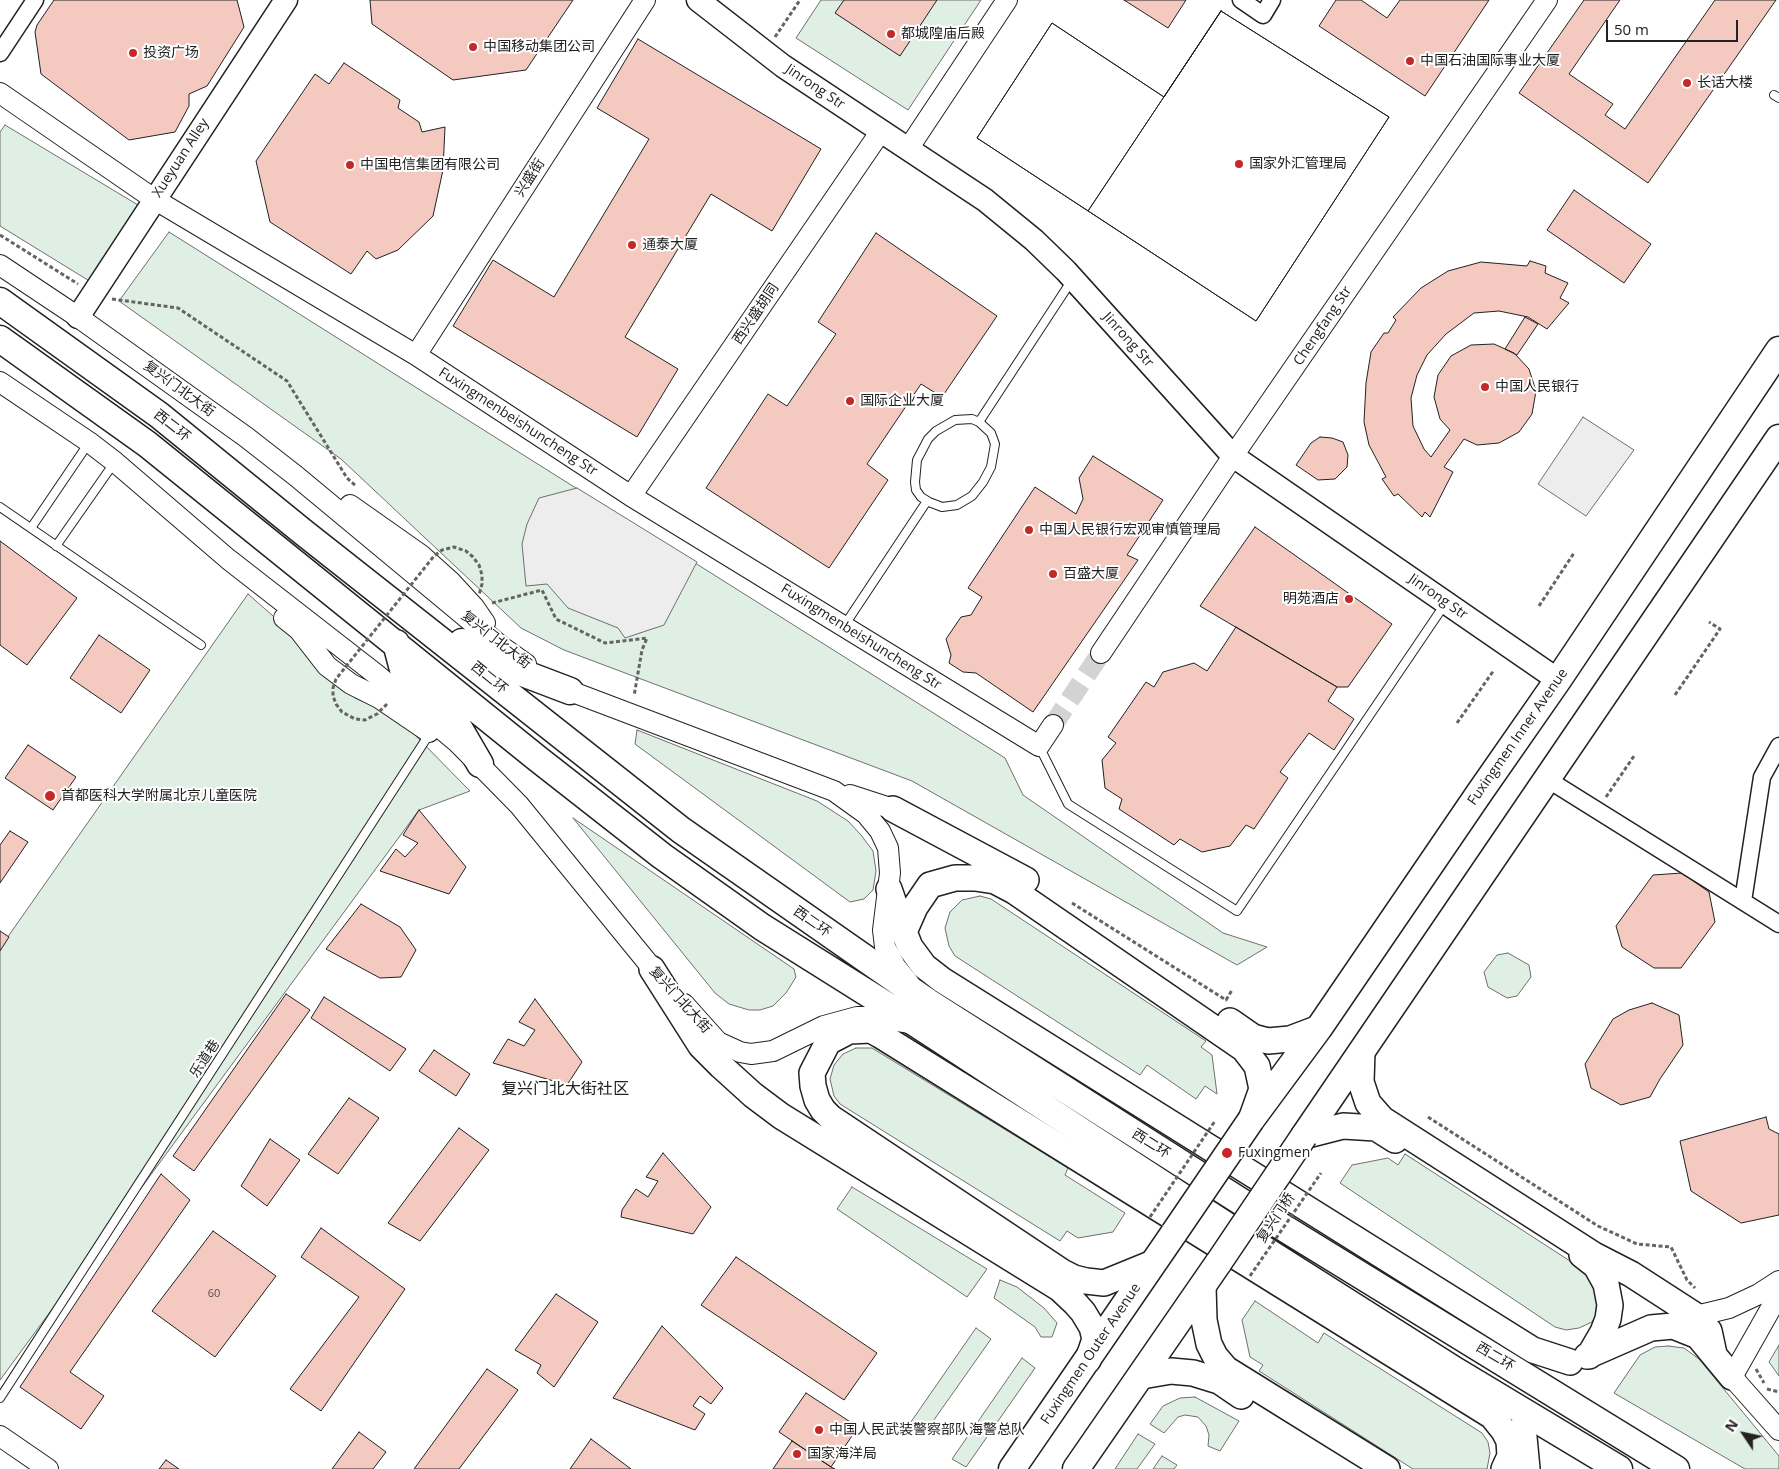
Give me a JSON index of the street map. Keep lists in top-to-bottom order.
{
  "streets": {
    "highway": ["西二环", "Fuxingmen Inner Avenue", "Fuxingmen Outer Avenue"],
    "main road": ["Jinrong Str", "Xueyuan Alley"],
    "street": [
      "兴盛街",
      "西兴盛胡同",
      "Chengfang Str",
      "复兴门北大街",
      "Fuxingmenbeishuncheng Str"
    ],
    "lane": ["乐道巷"],
    "path": ["复兴门桥"]
  },
  "crossings": [
    ["Jinrong Str", "西兴盛胡同"],
    ["Jinrong Str", "Chengfang Str"],
    ["Jinrong Str", "Fuxingmen Inner Avenue"],
    ["Xueyuan Alley", "复兴门北大街"],
    ["Xueyuan Alley", "Fuxingmenbeishuncheng Str"],
    ["兴盛街", "Fuxingmenbeishuncheng Str"],
    ["西兴盛胡同", "Fuxingmenbeishuncheng Str"],
    ["复兴门北大街", "西二环"],
    ["Fuxingmen Inner Avenue", "Fuxingmen Outer Avenue"]
  ],
  "districts": ["复兴门北大街社区"],
  "places": [
    "都城隍庙后殿",
    "中国移动集团公司",
    "投资广场",
    "中国石油国际事业大厦",
    "长话大楼",
    "国家外汇管理局",
    "中国电信集团有限公司",
    "通泰大厦",
    "中国人民银行",
    "国际企业大厦",
    "中国人民银行宏观审慎管理局",
    "百盛大厦",
    "明苑酒店",
    "首都医科大学附属北京儿童医院",
    "Fuxingmen",
    "中国人民武装警察部队海警总队",
    "国家海洋局"
  ],
  "house_numbers": ["60"],
  "scale_bar": "50 m",
  "north": "top left"
}
